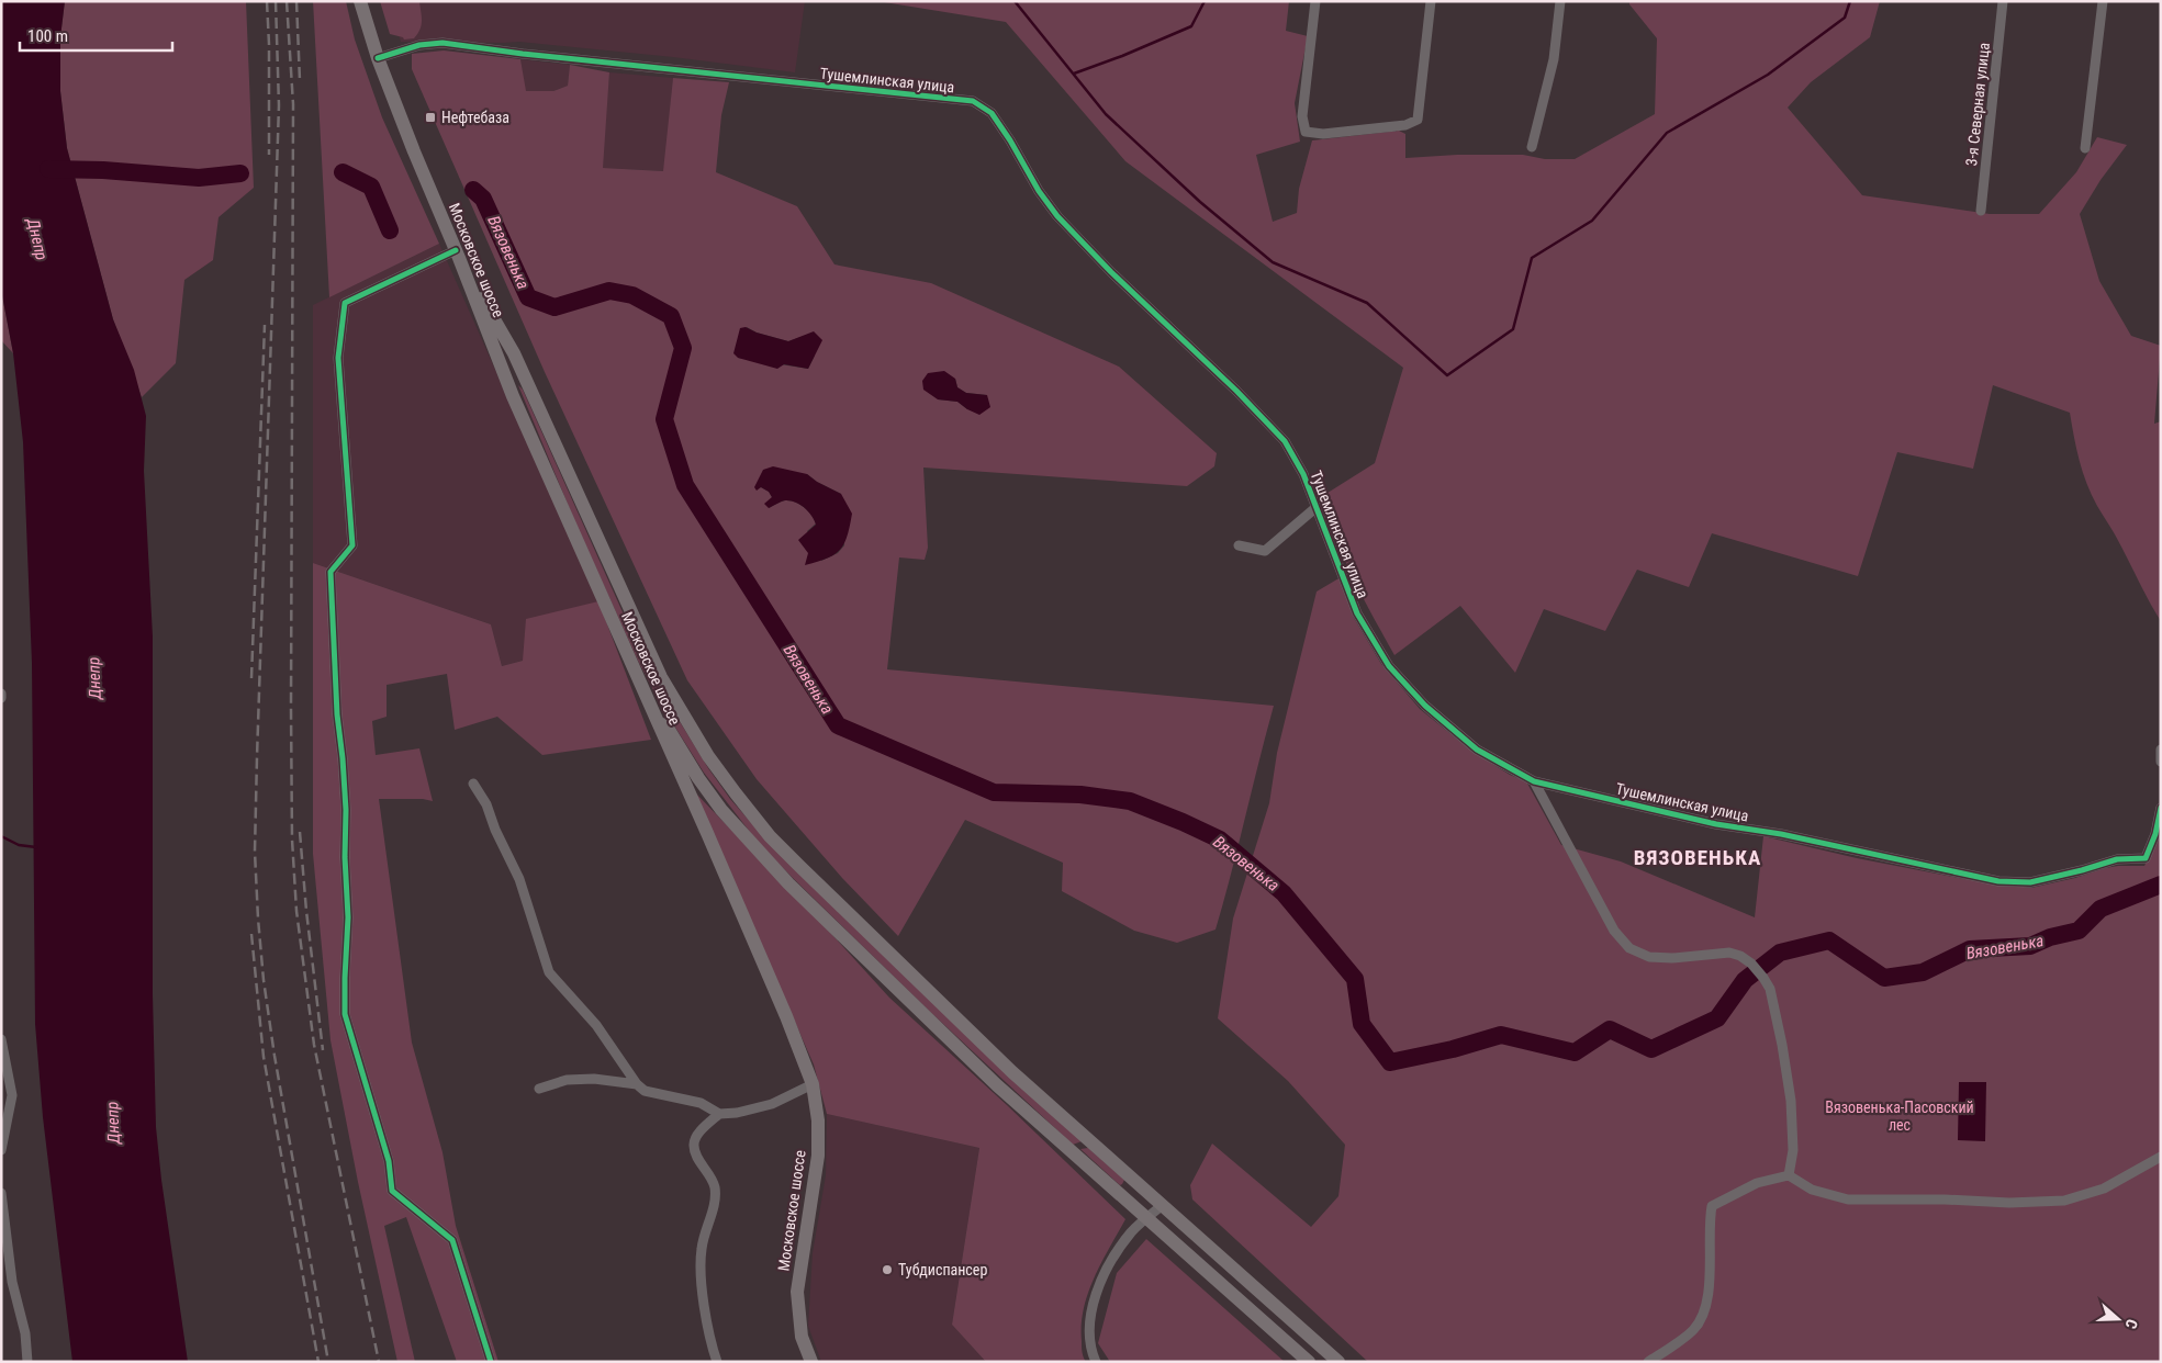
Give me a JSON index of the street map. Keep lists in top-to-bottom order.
{
  "streets": {
    "main road": ["Московское шоссе"],
    "street": ["Тушемлинская улица", "3-я Северная улица"]
  },
  "crossings": [
    ["Тушемлинская улица", "Московское шоссе"]
  ],
  "districts": ["ВЯЗОВЕНЬКА"],
  "water": ["Днепр", "Вязовенька"],
  "parks": ["Вязовенька-Пасовский лес"],
  "places": {
    "transit": ["Нефтебаза"],
    "other": ["Тубдиспансер"]
  },
  "scale_bar": "100 m",
  "north": "right"
}
